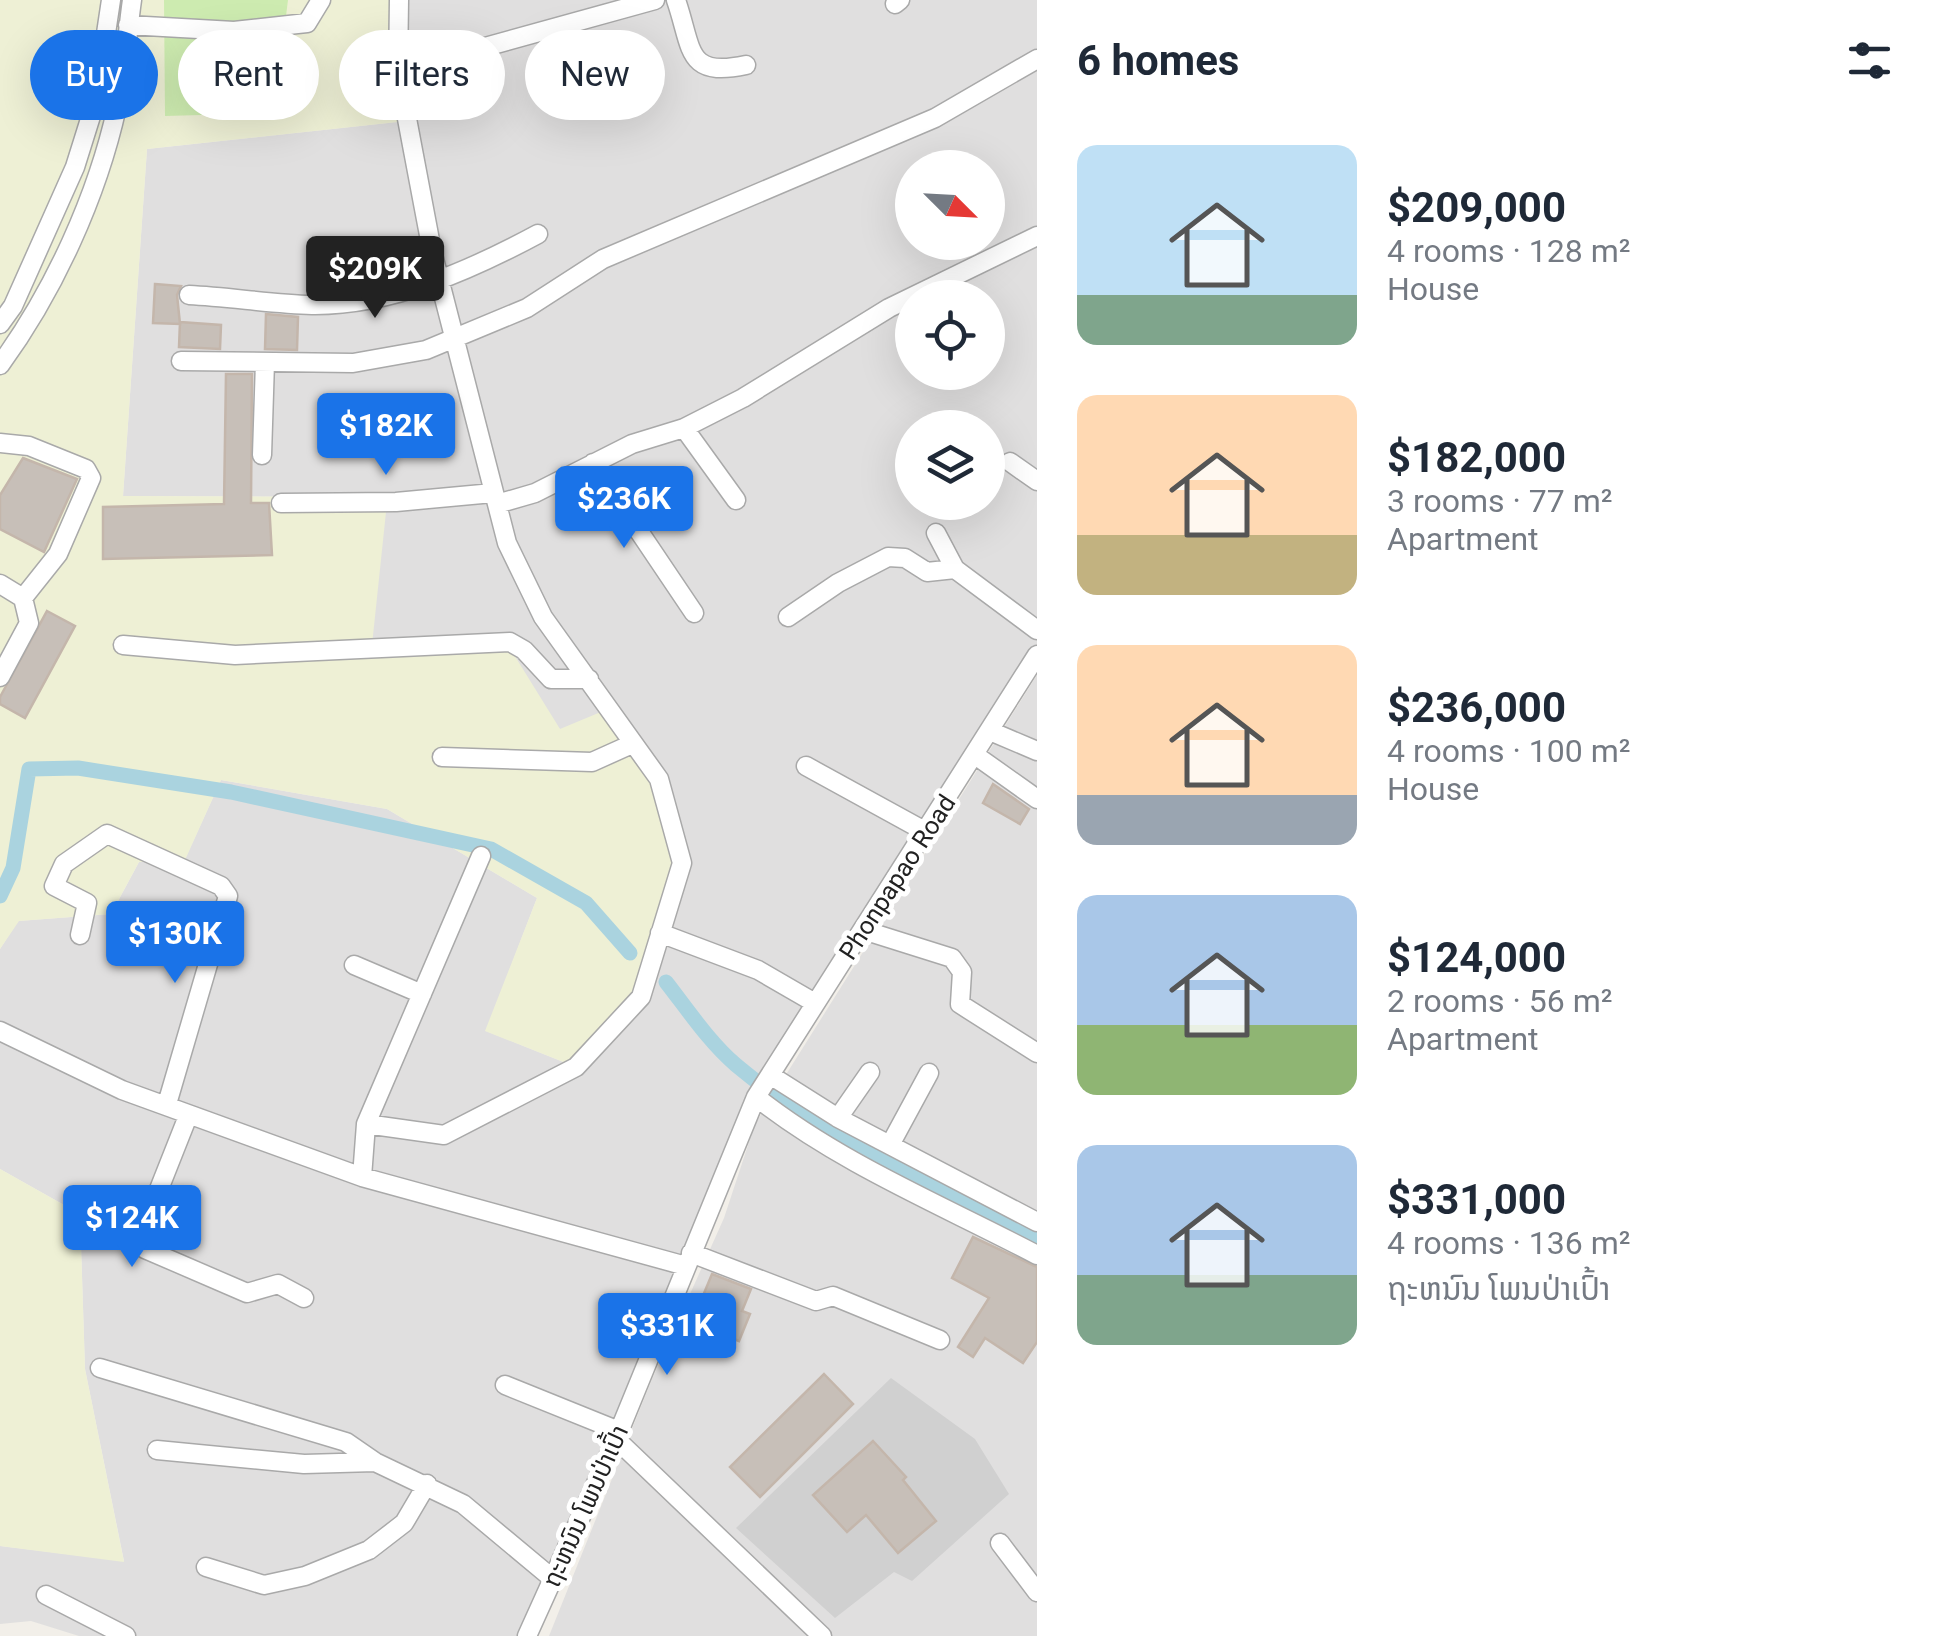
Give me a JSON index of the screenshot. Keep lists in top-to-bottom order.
{
  "streets": {
    "street": ["Phonpapao Road", "ຖະຫນົນ ໂພນປ່າເປົ້າ"]
  },
  "crossings": [
    ["Phonpapao Road", "ຖະຫນົນ ໂພນປ່າເປົ້າ"]
  ],
  "north": "bottom right",
  "page": {
    "heading": "6 homes",
    "chip": [
      "Buy",
      "Rent",
      "Filters",
      "New"
    ],
    "list": [
      {
        "name": "$209,000",
        "note": "4 rooms · 128 m² · House"
      },
      {
        "name": "$182,000",
        "note": "3 rooms · 77 m² · Apartment"
      },
      {
        "name": "$236,000",
        "note": "4 rooms · 100 m² · House"
      },
      {
        "name": "$124,000",
        "note": "2 rooms · 56 m² · Apartment"
      },
      {
        "name": "$331,000",
        "note": "4 rooms · 136 m² · ຖະຫນົນ ໂພນປ່າເປົ້າ"
      }
    ],
    "price": [
      "$209K",
      "$182K",
      "$236K",
      "$130K",
      "$124K",
      "$331K"
    ]
  }
}
